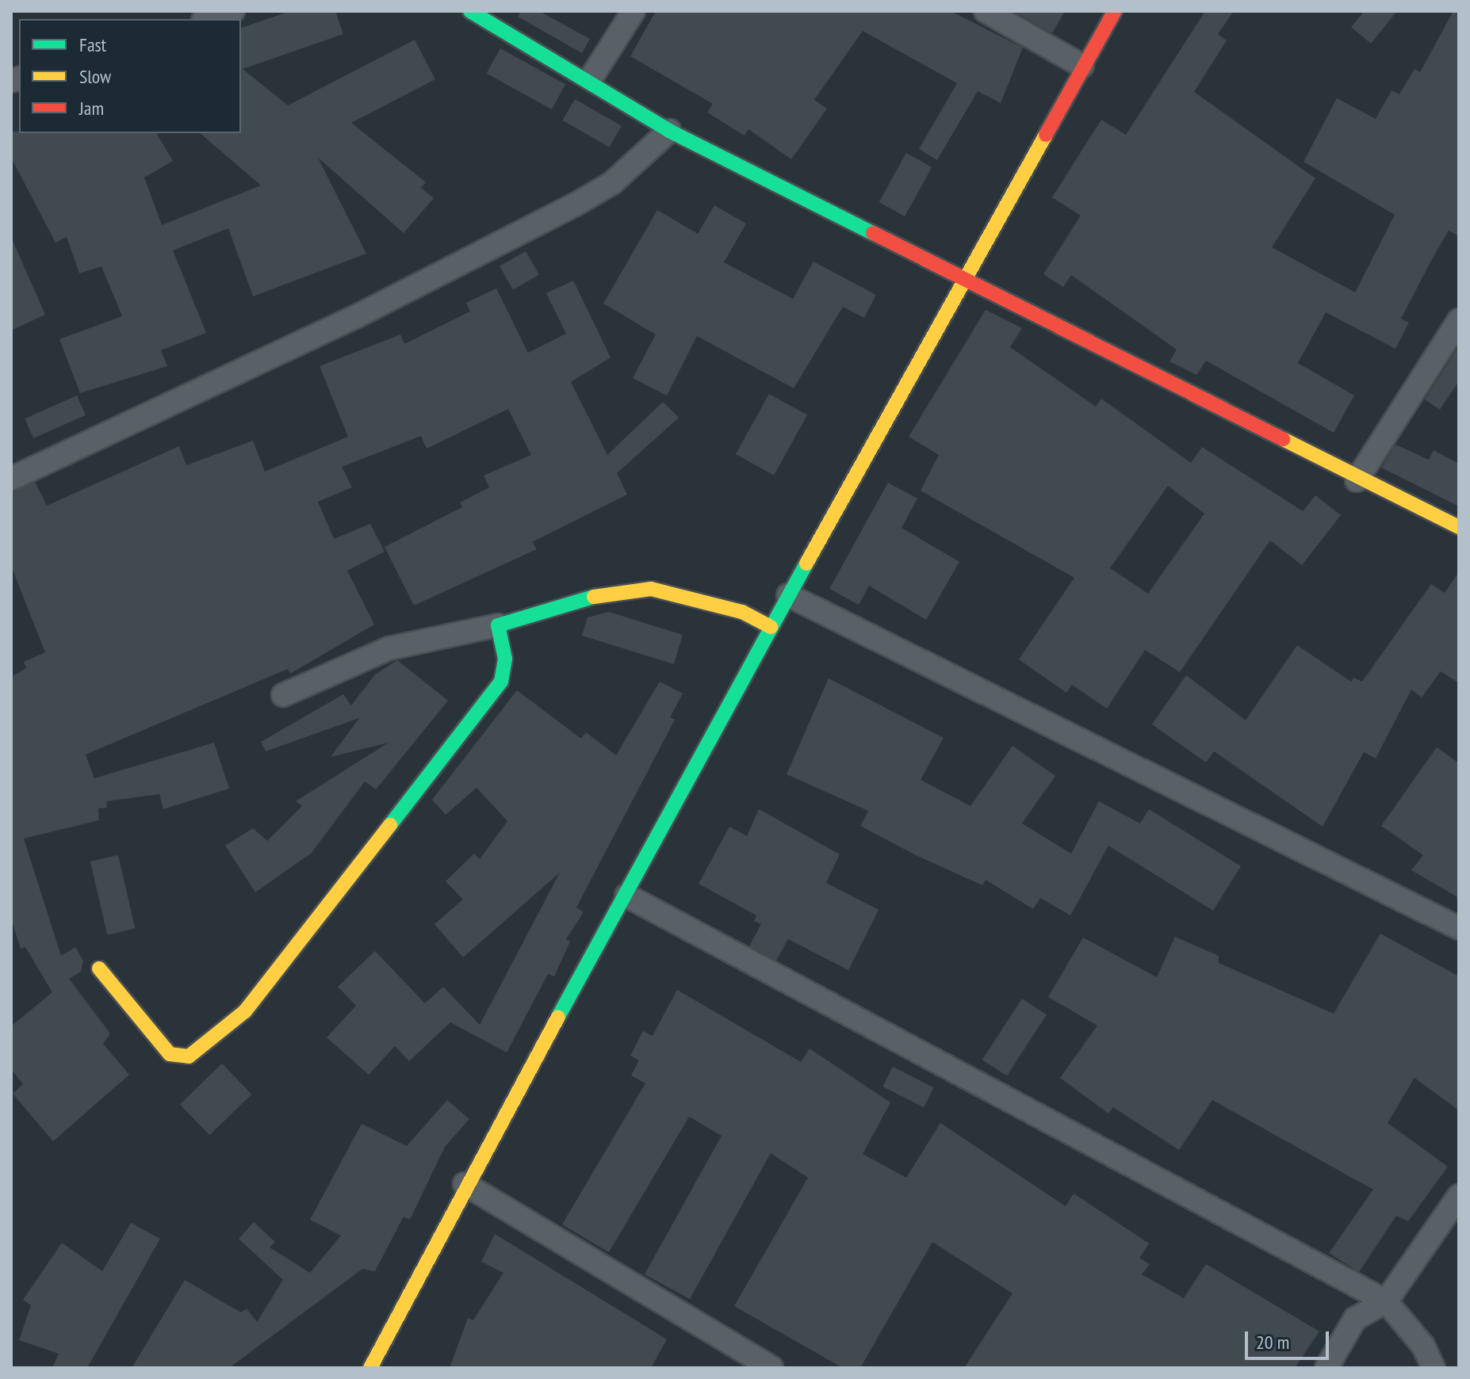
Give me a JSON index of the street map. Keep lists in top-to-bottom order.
{
  "legend": ["Fast", "Slow", "Jam"],
  "scale_bar": "20 m"
}
